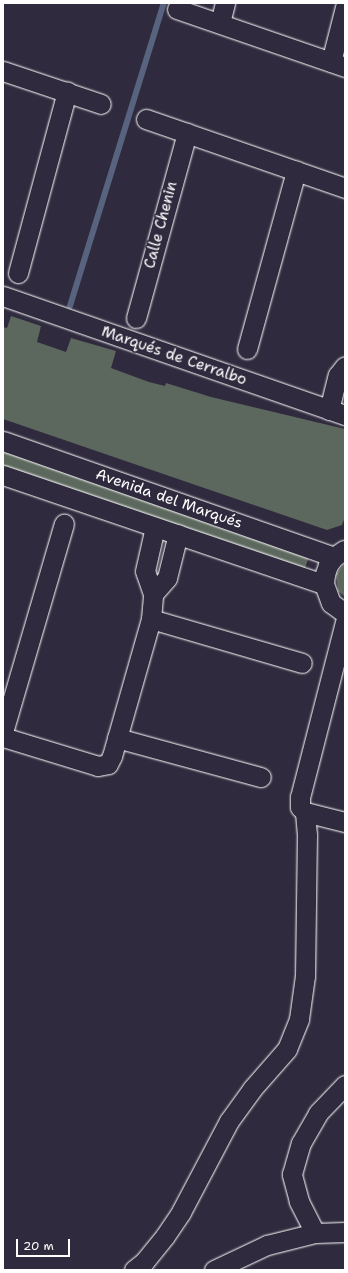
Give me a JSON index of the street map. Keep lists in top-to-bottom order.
{
  "streets": {
    "street": ["Calle Chenin", "Marqués de Cerralbo", "Avenida del Marqués"]
  },
  "scale_bar": "20 m"
}
